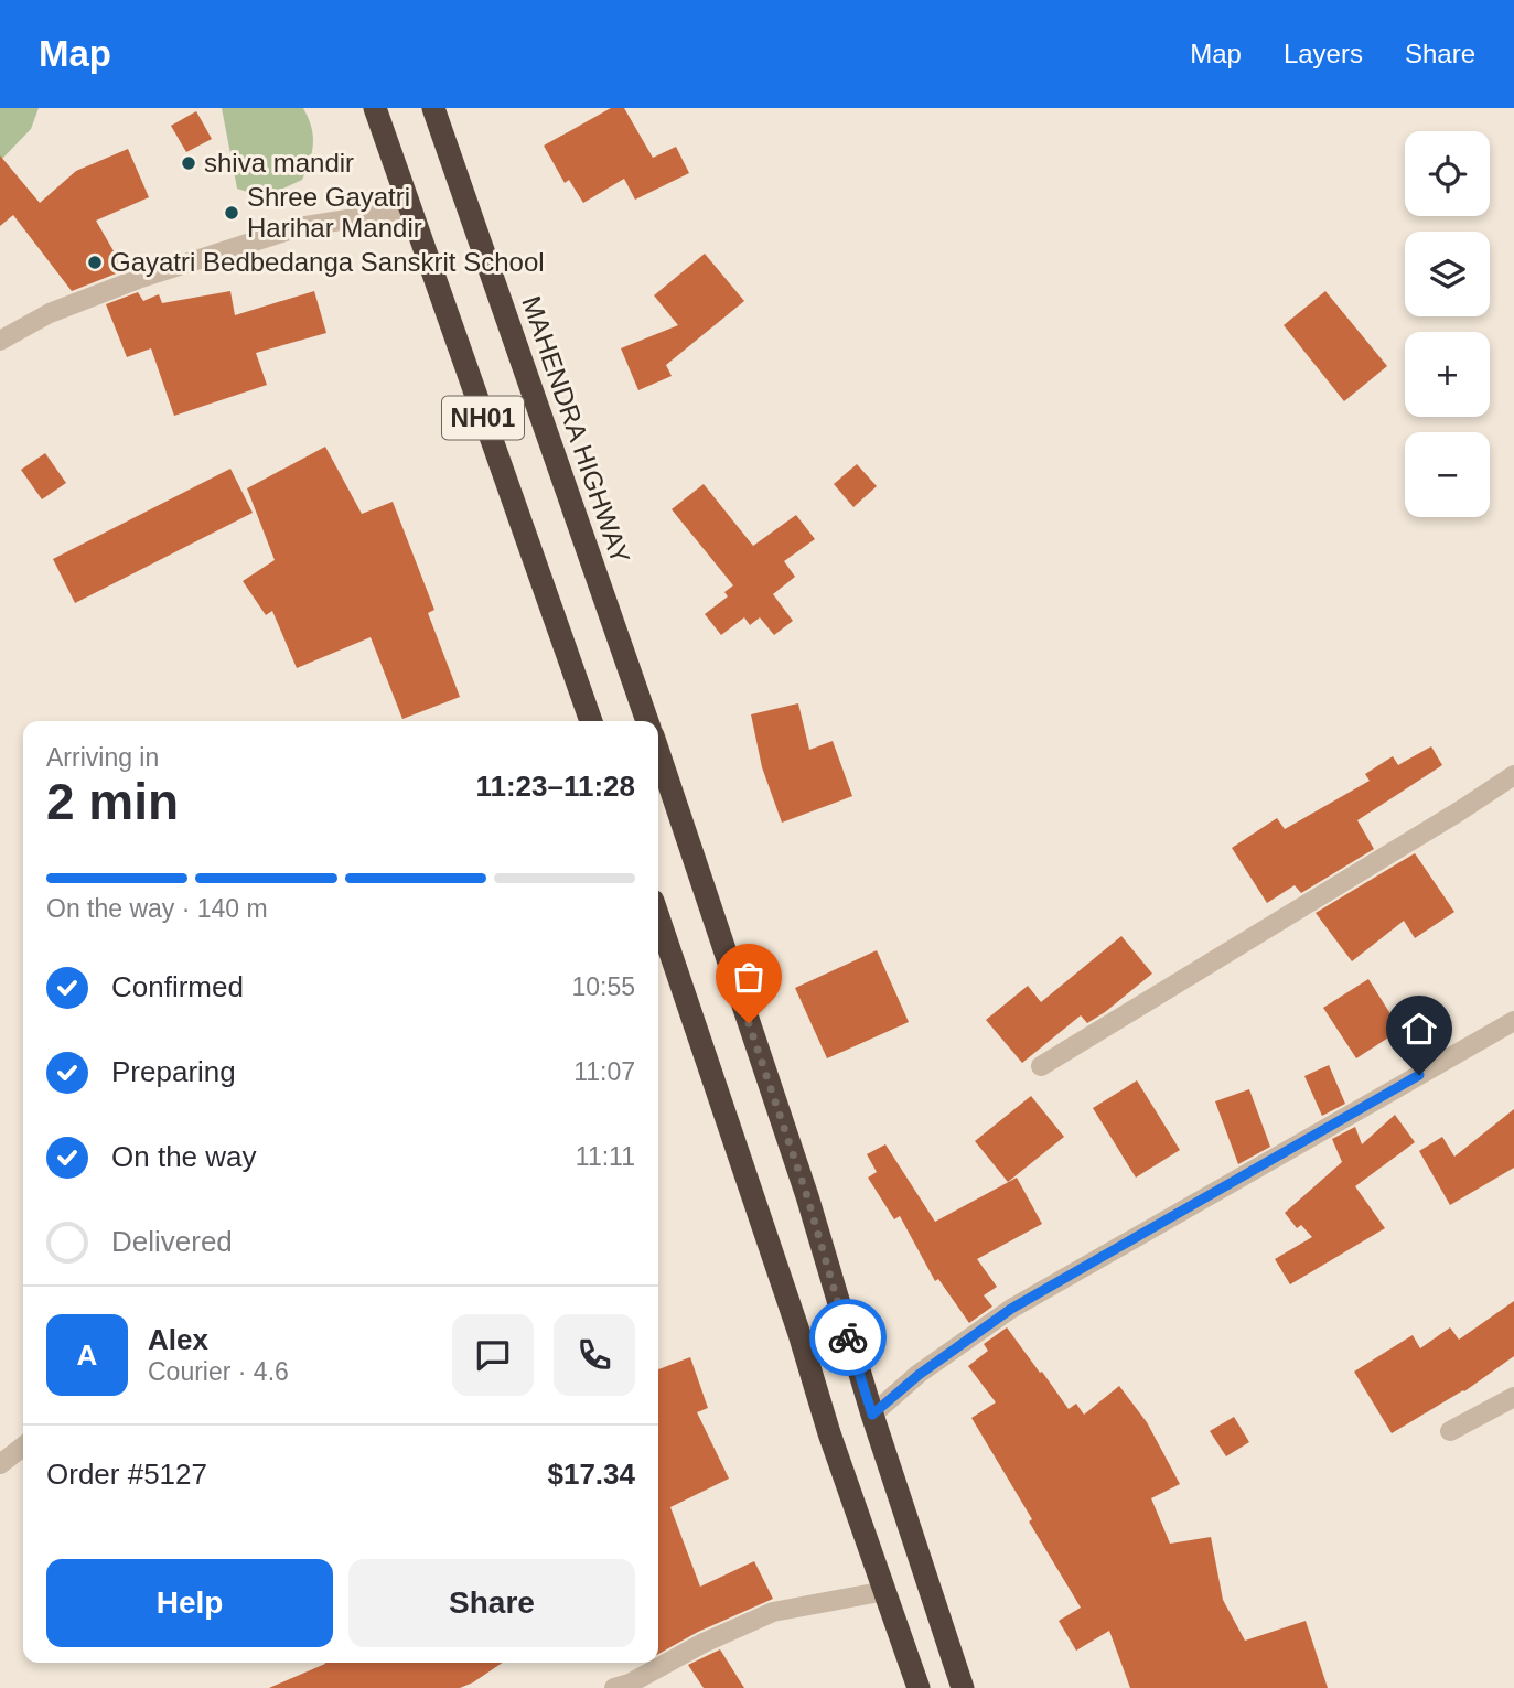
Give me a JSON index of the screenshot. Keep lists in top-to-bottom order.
{
  "streets": {
    "highway": ["NH01", "MAHENDRA HIGHWAY"]
  },
  "places": ["shiva mandir", "Shree Gayatri Harihar Mandir", "Gayatri Bedbedanga Sanskrit School"],
  "page": {
    "header": "Map",
    "nav": ["Map", "Layers", "Share"],
    "map_buttons": ["+", "−"],
    "heading": ["2 min", "Arriving in", "11:23–11:28"],
    "panel": [
      "Alex",
      "Courier · 4.6",
      "Order #5127",
      "$17.34"
    ],
    "bar": "On the way · 140 m",
    "list": [
      ["Confirmed", "10:55"],
      ["Preparing", "11:07"],
      ["On the way", "11:11"],
      "Delivered"
    ],
    "round": "A",
    "buttons": ["Help", "Share"]
  }
}
